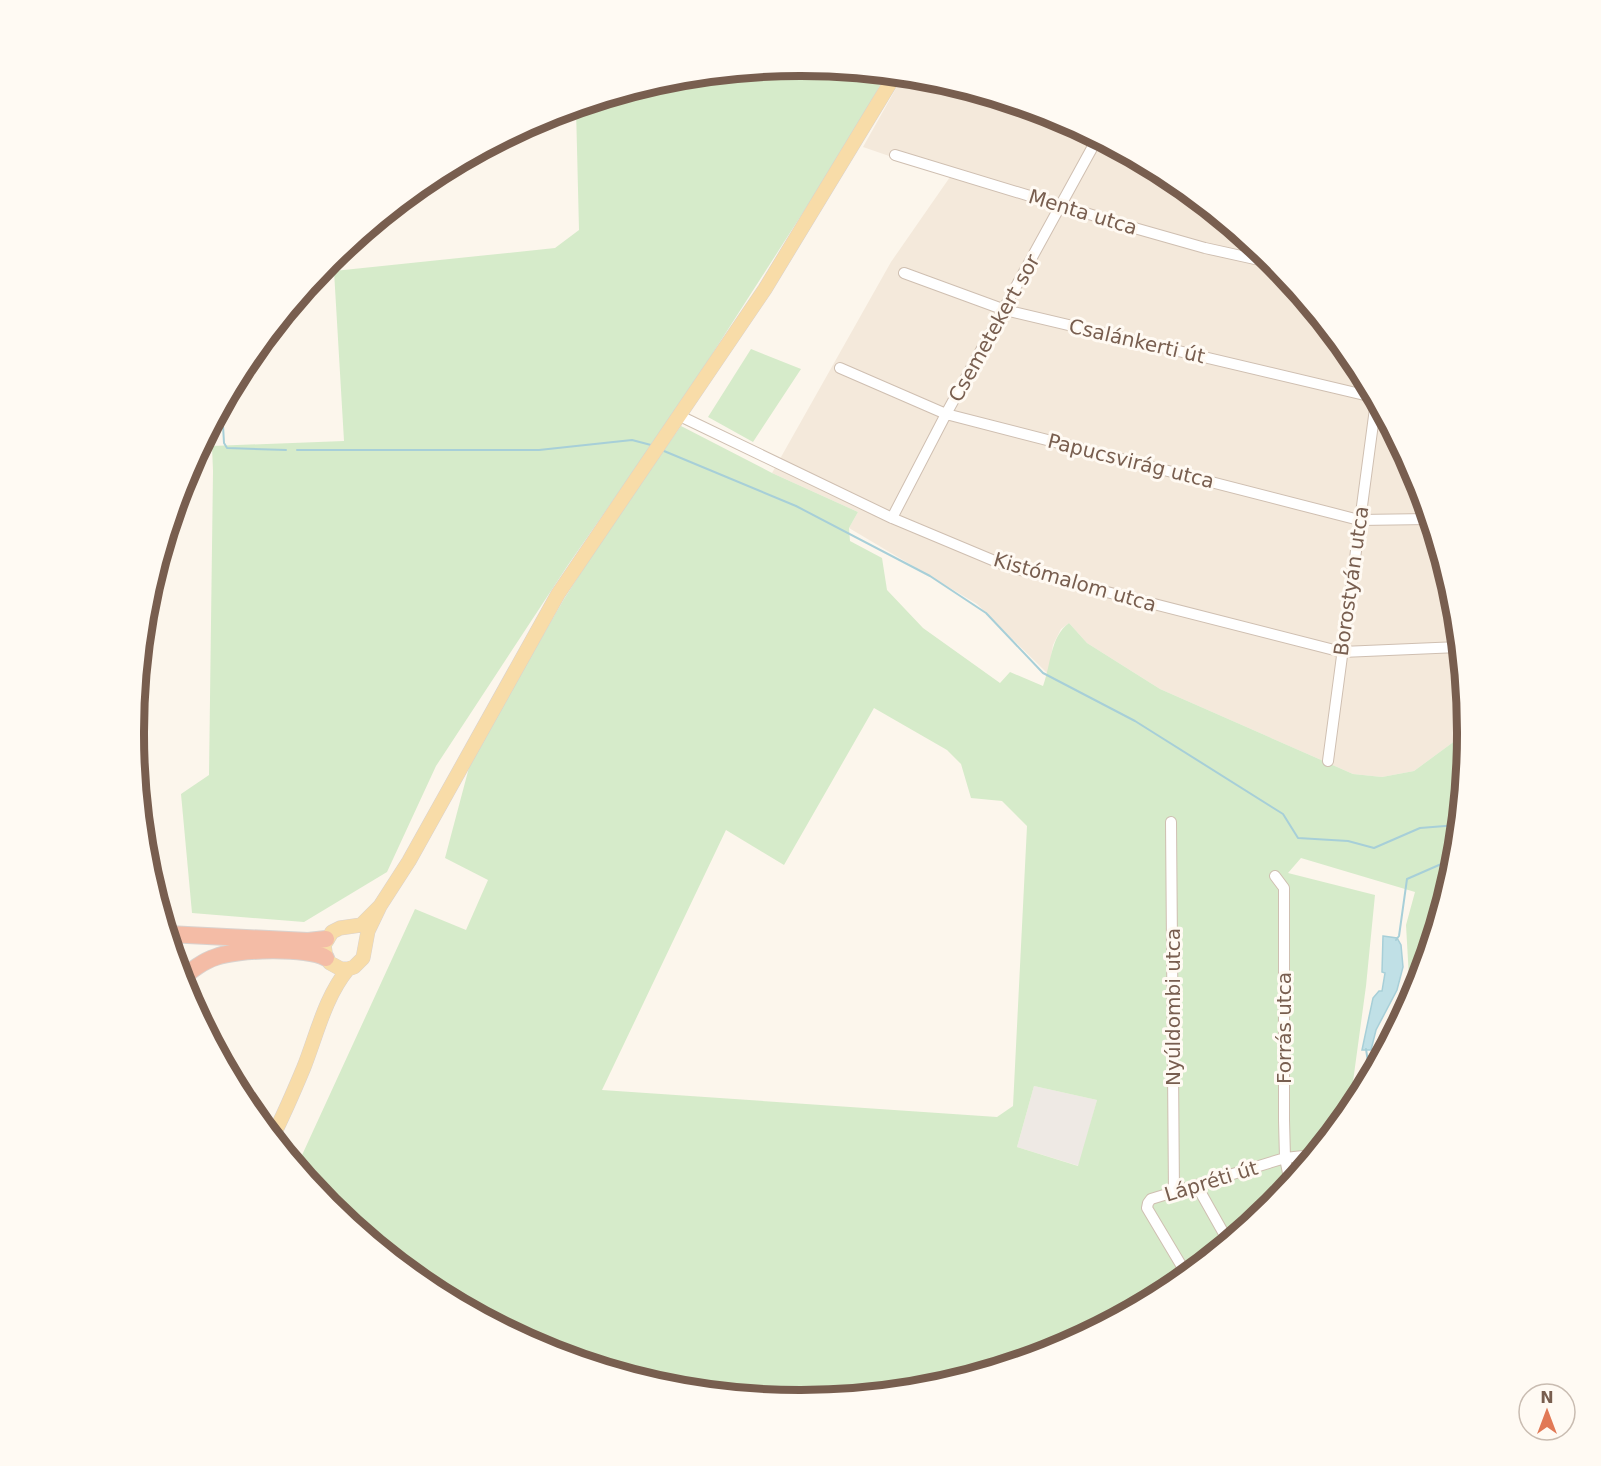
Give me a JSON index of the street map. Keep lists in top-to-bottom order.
{
  "streets": {
    "street": [
      "Menta utca",
      "Csemetekert sor",
      "Csalánkerti út",
      "Papucsvirág utca",
      "Borostyán utca",
      "Kistómalom utca",
      "Nyúldombi utca",
      "Forrás utca",
      "Lápréti út"
    ]
  },
  "crossings": [
    ["Menta utca", "Csemetekert sor"],
    ["Csemetekert sor", "Csalánkerti út"],
    ["Csemetekert sor", "Papucsvirág utca"],
    ["Csemetekert sor", "Kistómalom utca"],
    ["Papucsvirág utca", "Borostyán utca"],
    ["Borostyán utca", "Kistómalom utca"],
    ["Nyúldombi utca", "Lápréti út"],
    ["Forrás utca", "Lápréti út"]
  ],
  "north": "top"
}
